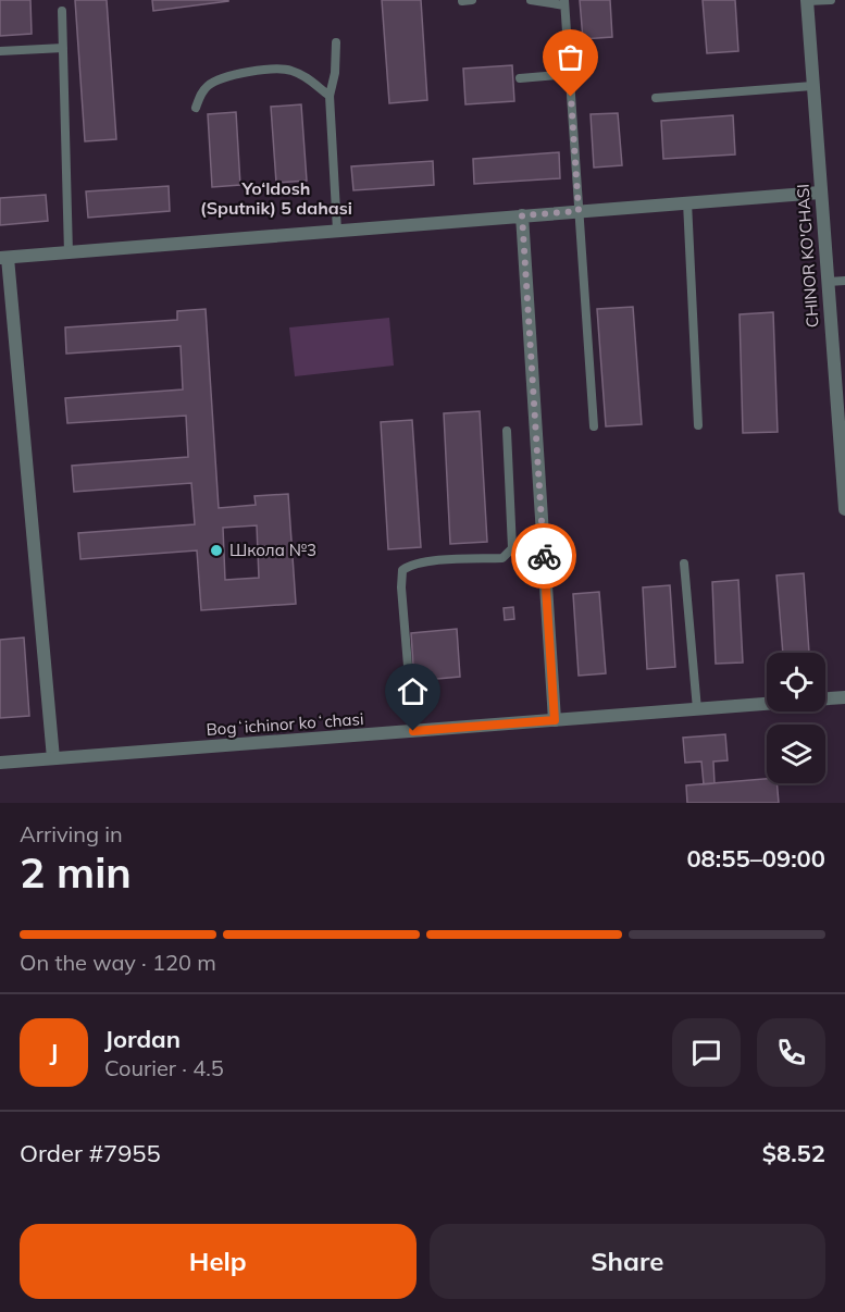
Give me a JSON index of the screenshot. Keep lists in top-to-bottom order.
{
  "streets": {
    "street": ["CHINOR KO'CHASI", "Bogʻichinor koʻchasi"]
  },
  "districts": ["Yo‘ldosh (Sputnik) 5 dahasi"],
  "places": ["Школа №3"],
  "page": {
    "heading": ["2 min", "Arriving in", "08:55–09:00"],
    "panel": [
      "Jordan",
      "Courier · 4.5",
      "Order #7955",
      "$8.52"
    ],
    "bar": "On the way · 120 m",
    "round": "J",
    "buttons": ["Help", "Share"]
  }
}
